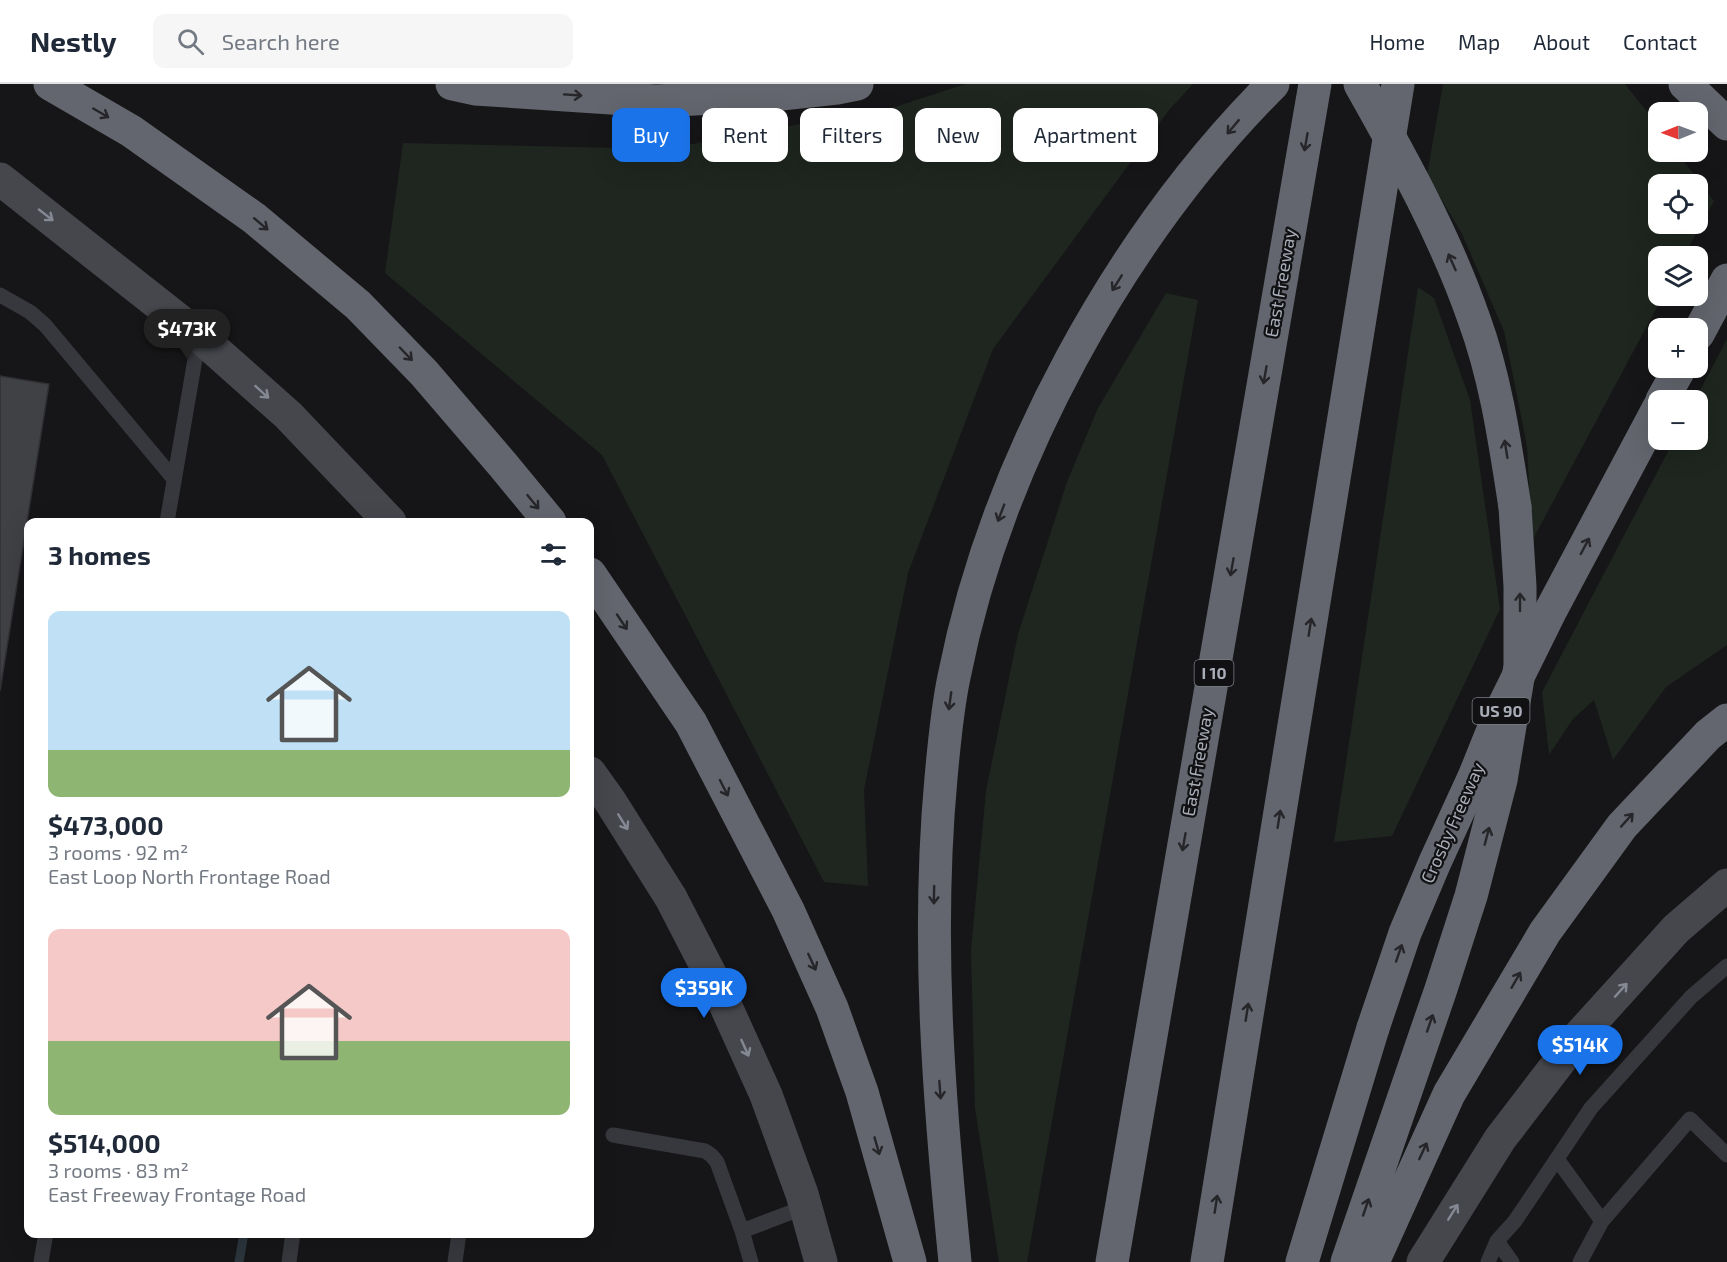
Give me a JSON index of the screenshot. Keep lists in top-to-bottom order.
{
  "streets": {
    "highway": [
      "East Freeway",
      "I 10",
      "US 90",
      "Crosby Freeway"
    ]
  },
  "north": "left",
  "page": {
    "header": "Nestly",
    "search": "Search here",
    "nav": [
      "Home",
      "Map",
      "About",
      "Contact"
    ],
    "map_buttons": ["+", "−"],
    "chip": [
      "Buy",
      "Rent",
      "Filters",
      "New",
      "Apartment"
    ],
    "price": ["$473K", "$359K", "$514K"],
    "heading": "3 homes",
    "list": [
      {
        "name": "$473,000",
        "note": "3 rooms · 92 m² · East Loop North Frontage Road"
      },
      {
        "name": "$514,000",
        "note": "3 rooms · 83 m² · East Freeway Frontage Road"
      }
    ]
  }
}
